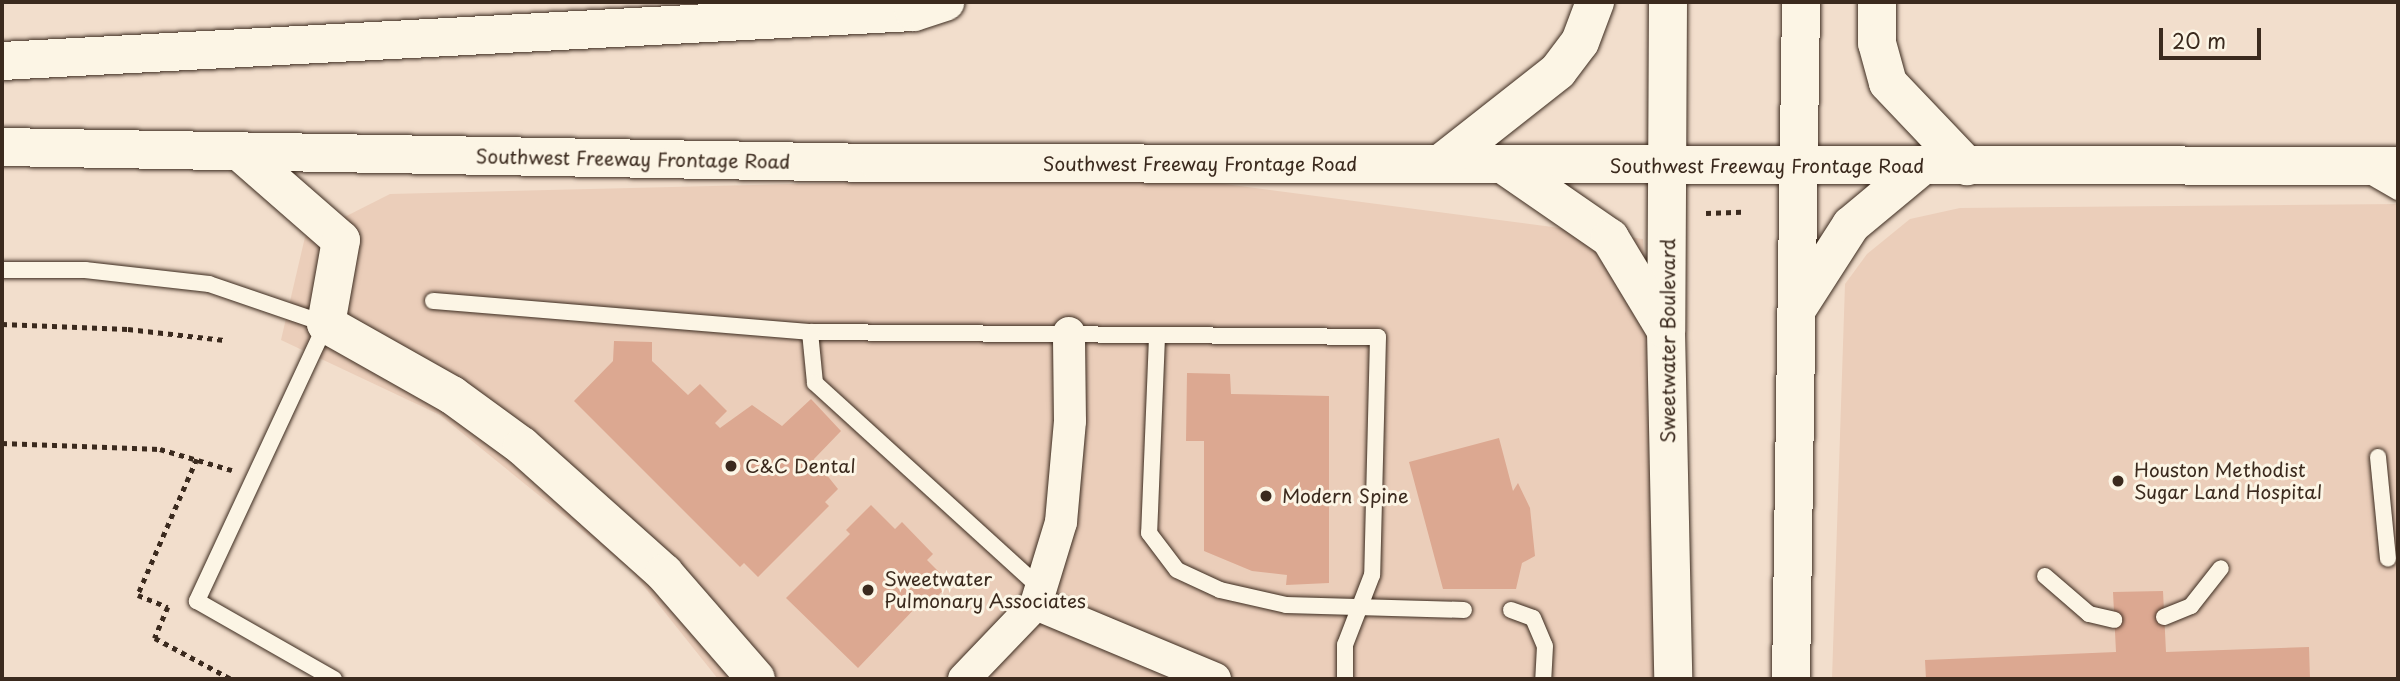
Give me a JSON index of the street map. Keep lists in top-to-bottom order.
{
  "streets": {
    "main road": ["Southwest Freeway Frontage Road", "Sweetwater Boulevard"]
  },
  "crossings": [
    ["Southwest Freeway Frontage Road", "Sweetwater Boulevard"]
  ],
  "places": [
    "C&C Dental",
    "Houston Methodist Sugar Land Hospital",
    "Modern Spine",
    "Sweetwater Pulmonary Associates"
  ],
  "scale_bar": "20 m"
}
